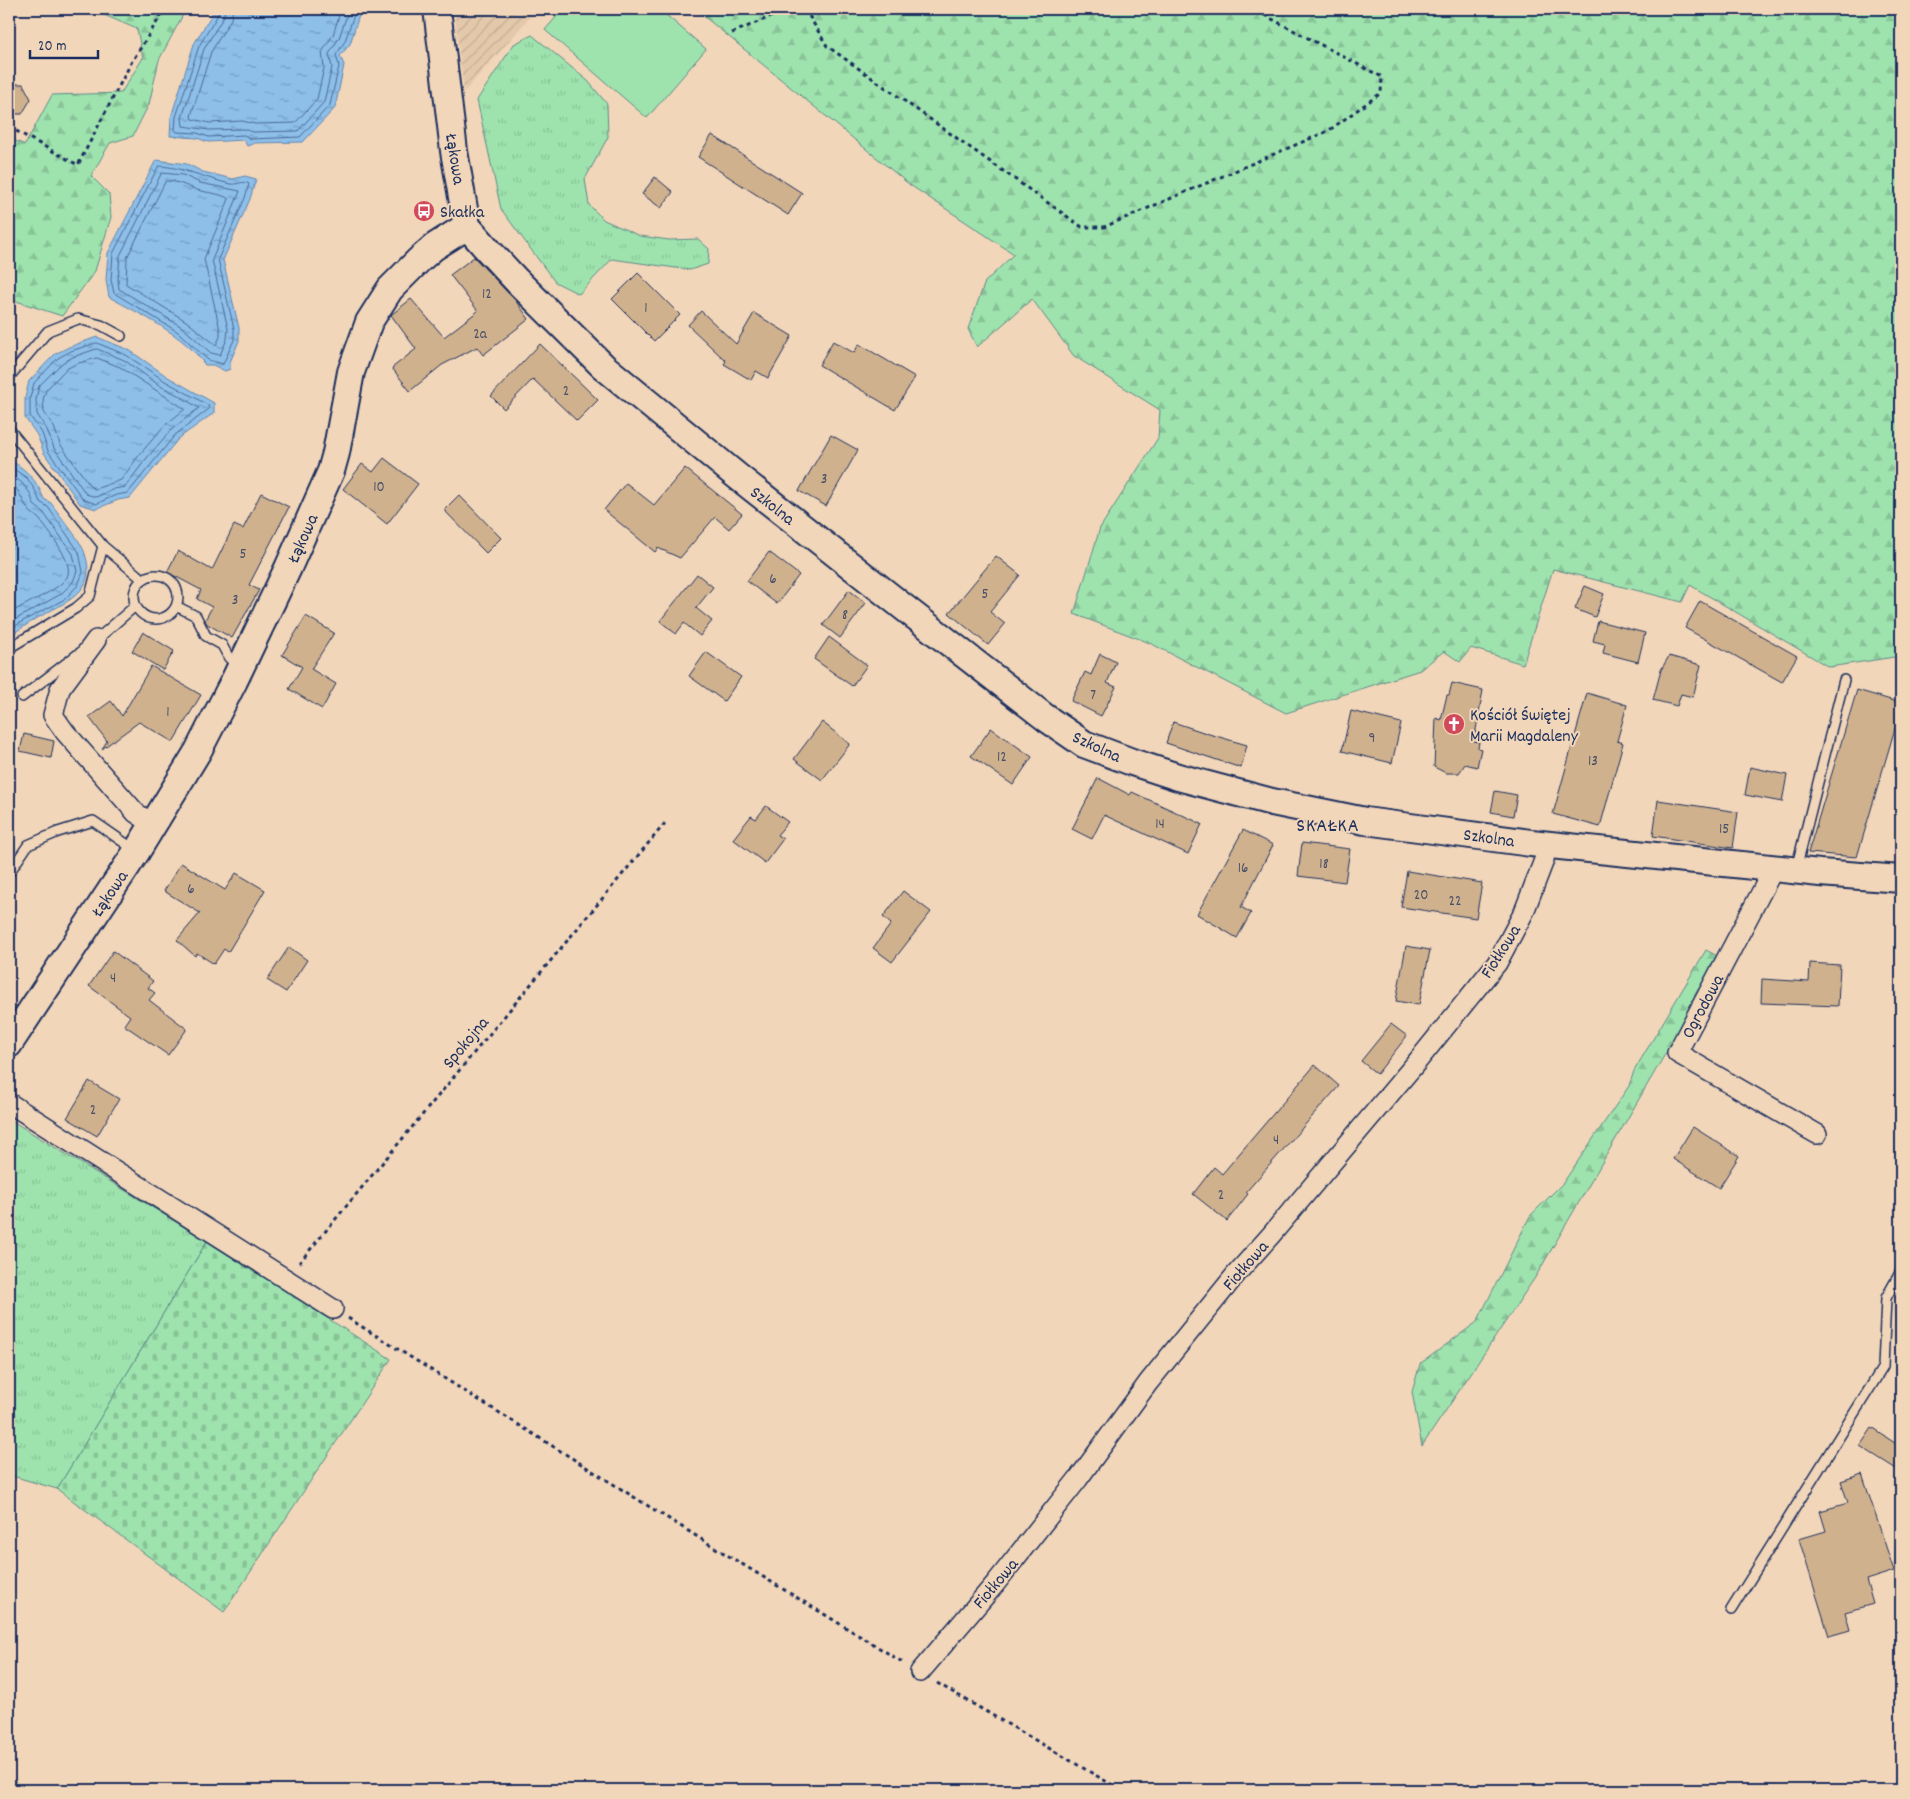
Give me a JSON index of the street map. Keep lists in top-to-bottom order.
{
  "streets": {
    "street": [
      "Łąkowa",
      "Szkolna",
      "Fiołkowa",
      "Ogrodowa"
    ],
    "path": ["Spokojna"]
  },
  "crossings": [
    ["Łąkowa", "Szkolna"],
    ["Szkolna", "Fiołkowa"],
    ["Szkolna", "Ogrodowa"]
  ],
  "districts": ["SKAŁKA"],
  "places": {
    "bus stop": ["Skałka"],
    "church": ["Kościół Świętej Marii Magdaleny"]
  },
  "house_numbers": [
    "12",
    "1",
    "2a",
    "2",
    "3",
    "10",
    "5",
    "6",
    "5",
    "3",
    "8",
    "7",
    "1",
    "9",
    "12",
    "13",
    "14",
    "15",
    "18",
    "16",
    "6",
    "20",
    "22",
    "4",
    "2",
    "4",
    "2"
  ],
  "scale_bar": "20 m"
}
